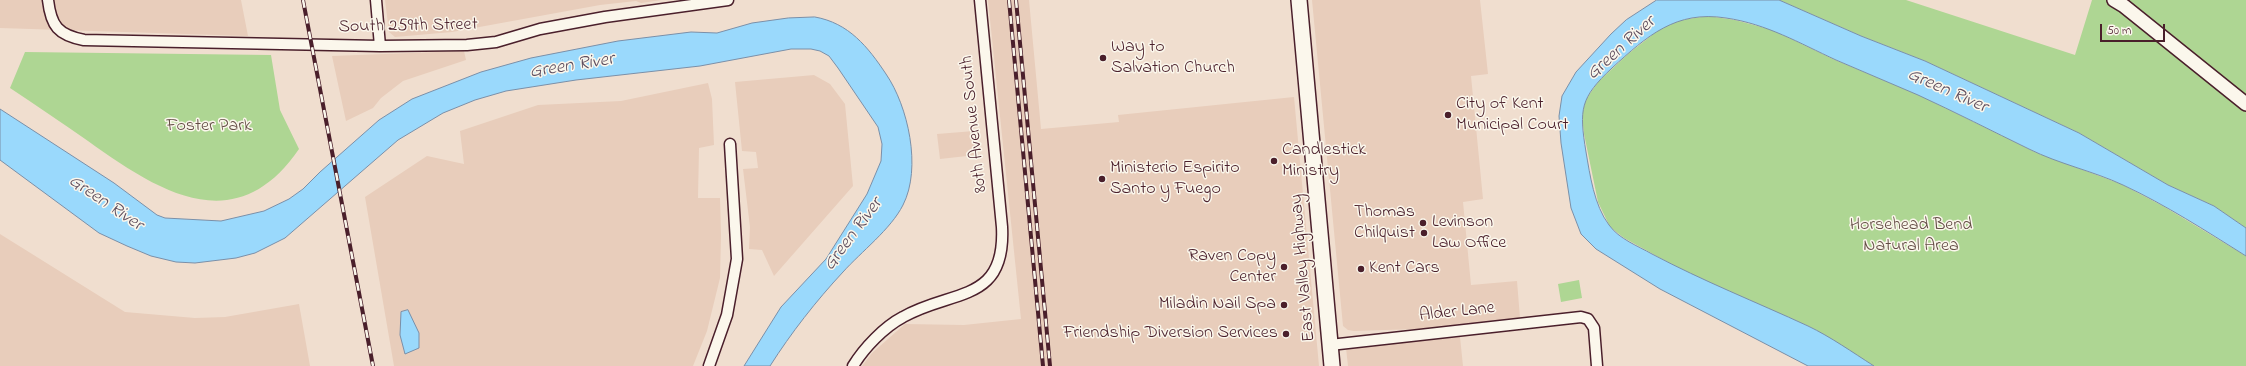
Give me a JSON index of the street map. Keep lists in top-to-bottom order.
{
  "streets": {
    "main road": ["East Valley Highway"],
    "street": ["South 259th Street", "80th Avenue South", "Alder Lane"]
  },
  "crossings": [
    ["East Valley Highway", "Alder Lane"]
  ],
  "water": ["Green River"],
  "parks": ["Foster Park", "Horsehead Bend Natural Area"],
  "places": [
    "Way to Salvation Church",
    "City of Kent Municipal Court",
    "Candlestick Ministry",
    "Ministerio Espirito Santo y Fuego",
    "Thomas Chilquist",
    "Levinson Law Office",
    "Raven Copy Center",
    "Kent Cars",
    "Miladin Nail Spa",
    "Friendship Diversion Services"
  ],
  "scale_bar": "50 m"
}
